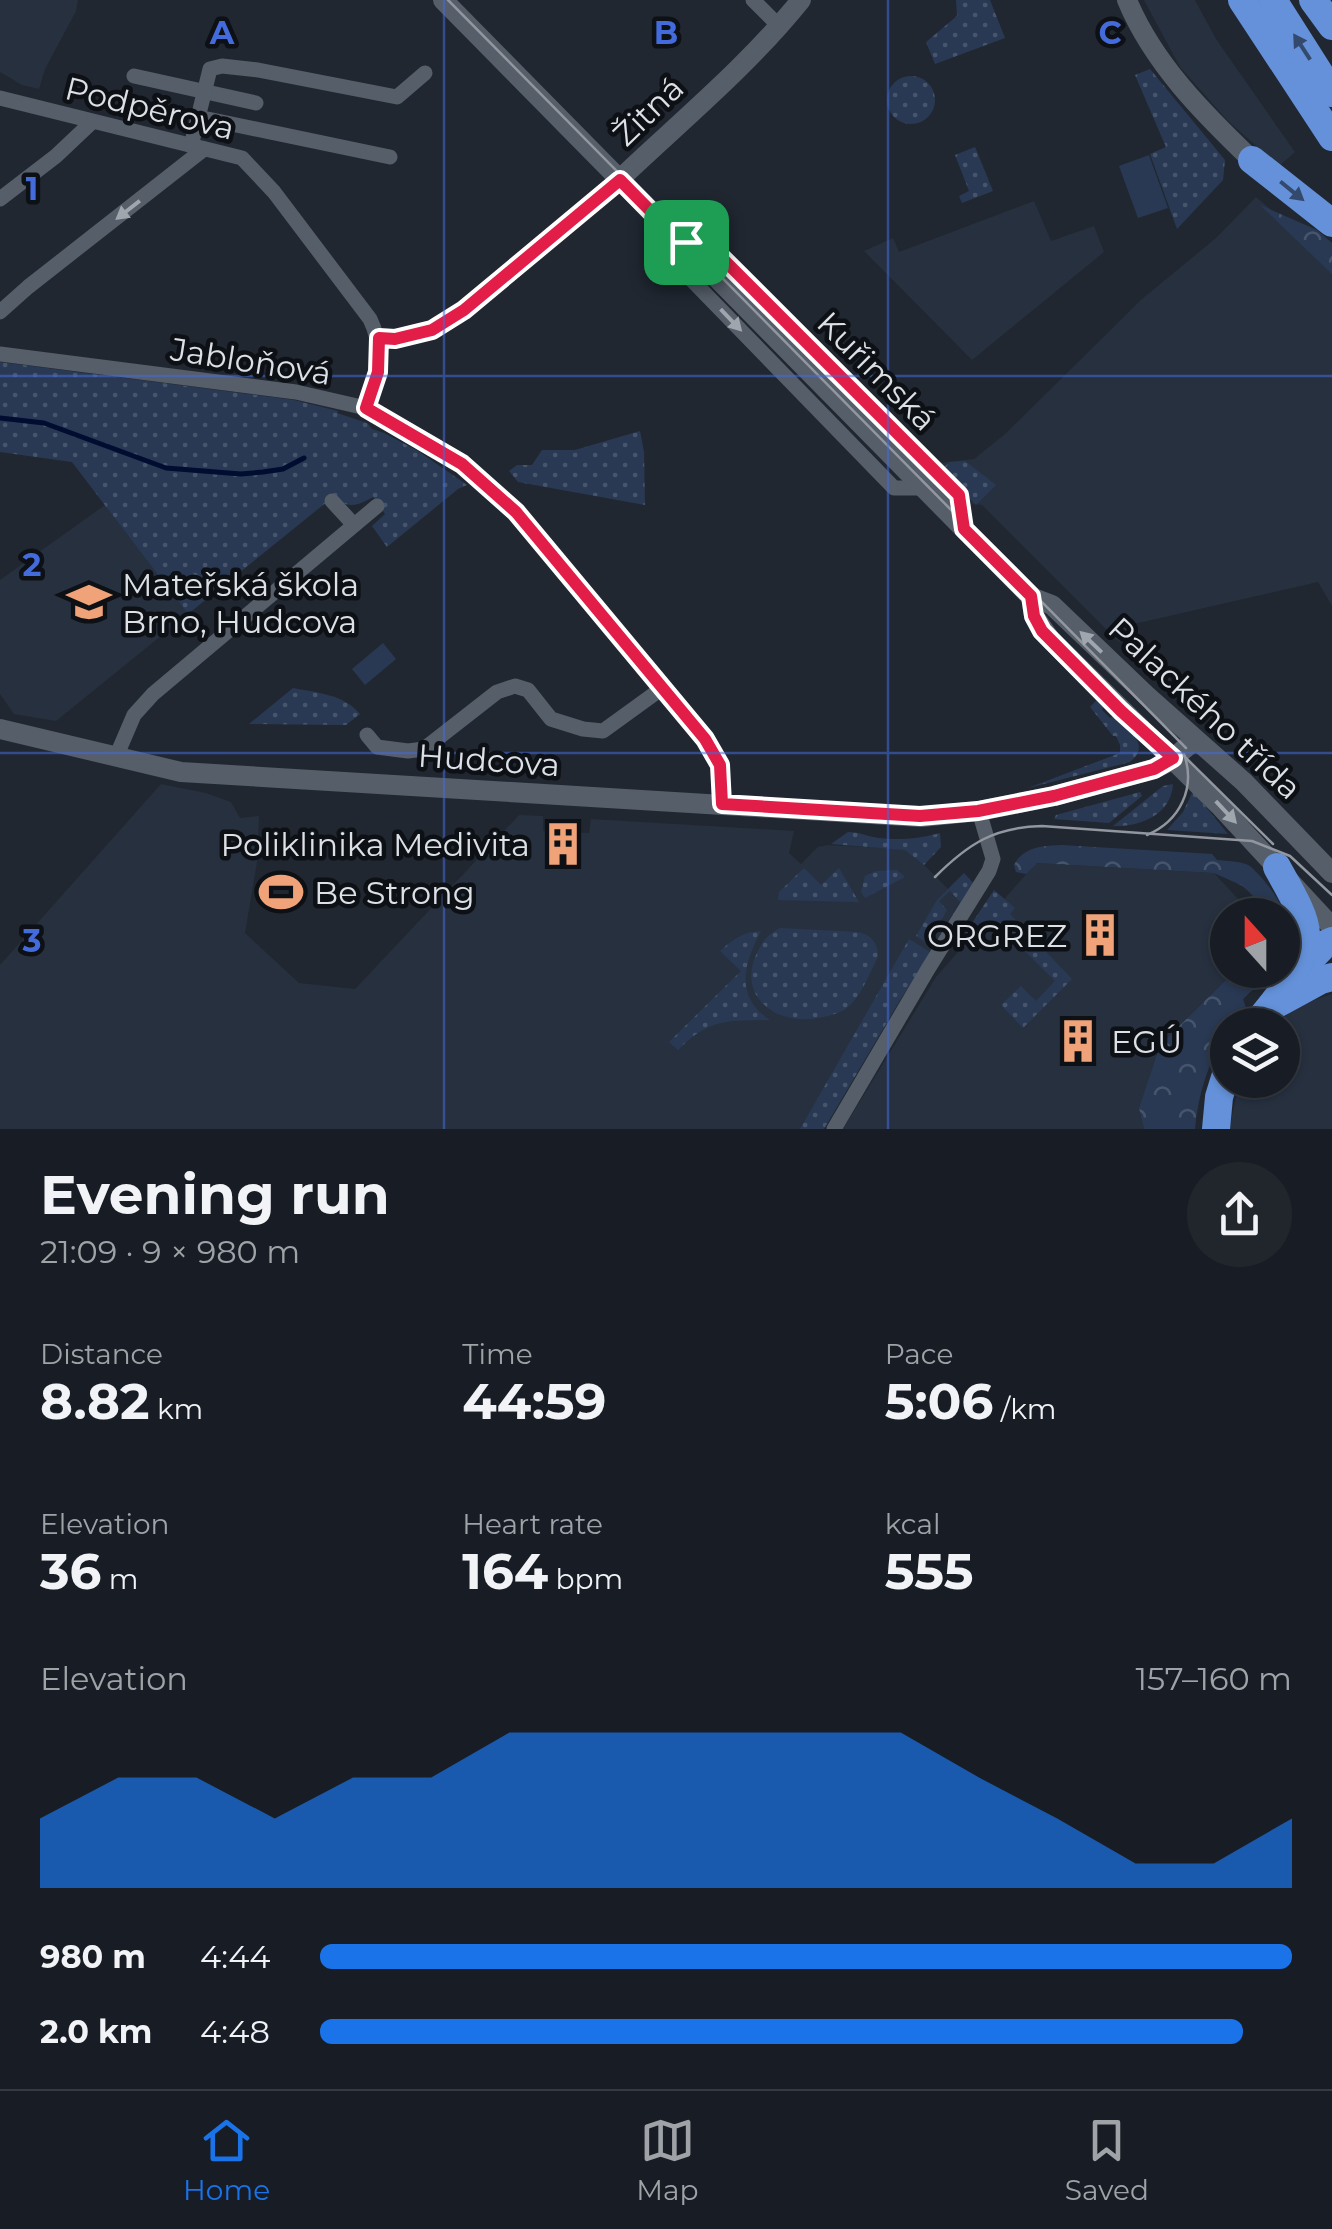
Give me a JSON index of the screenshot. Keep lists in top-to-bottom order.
{
  "streets": {
    "street": [
      "Podpěrova",
      "Žitná",
      "Jabloňová",
      "Kuřimská",
      "Palackého třída",
      "Hudcova"
    ]
  },
  "crossings": [
    ["Žitná", "Kuřimská"],
    ["Jabloňová", "Hudcova"],
    ["Kuřimská", "Palackého třída"],
    ["Palackého třída", "Hudcova"]
  ],
  "places": {
    "school or university": ["Mateřská škola Brno, Hudcova"],
    "building": ["Poliklinika Medivita", "ORGREZ", "EGÚ"],
    "sports": ["Be Strong"]
  },
  "north": "top",
  "page": {
    "heading": ["Evening run", "21:09 · 9 × 980 m"],
    "stats": [
      ["Distance", "8.82 km"],
      ["Time", "44:59"],
      ["Pace", "5:06 /km"],
      ["Elevation", "36 m"],
      ["Heart rate", "164 bpm"],
      ["kcal", "555"]
    ],
    "chart": ["Elevation", "157–160 m"],
    "list": [
      {
        "name": "980 m",
        "note": "4:44"
      },
      {
        "name": "2.0 km",
        "note": "4:48"
      }
    ],
    "tabs": ["Home", "Map", "Saved"]
  },
  "grid": {
    "columns": ["A", "B", "C"],
    "rows": ["1", "2", "3"]
  }
}
